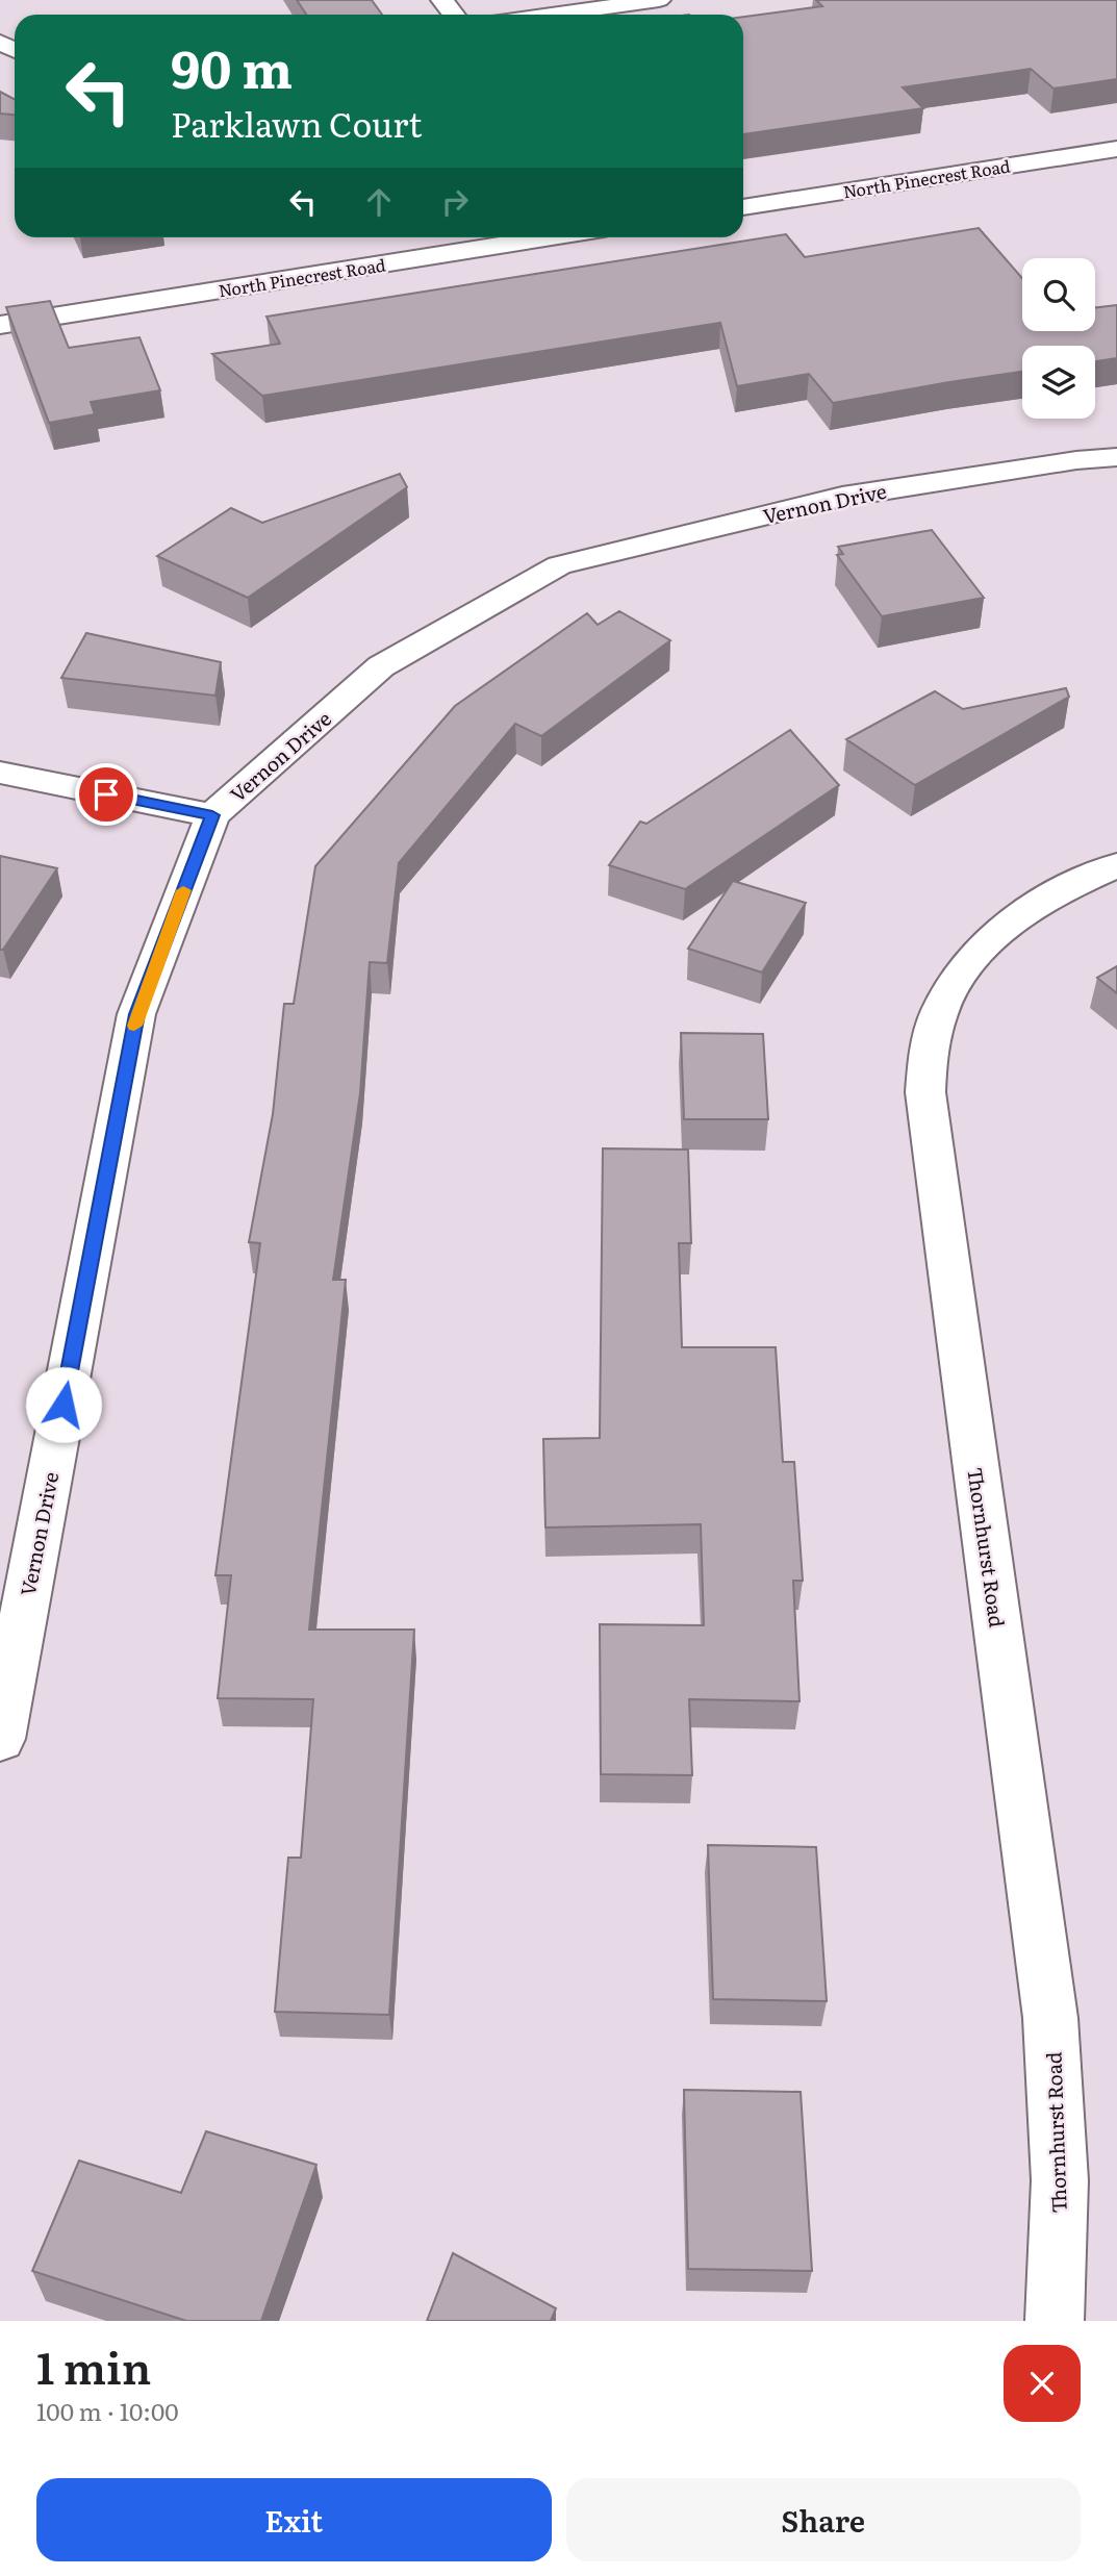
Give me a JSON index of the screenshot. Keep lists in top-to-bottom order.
{
  "streets": {
    "street": ["North Pinecrest Road", "Vernon Drive", "Thornhurst Road"]
  },
  "page": {
    "turn": ["90 m", "Parklawn Court"],
    "heading": ["1 min", "100 m · 10:00"],
    "buttons": ["Exit", "Share"]
  }
}
